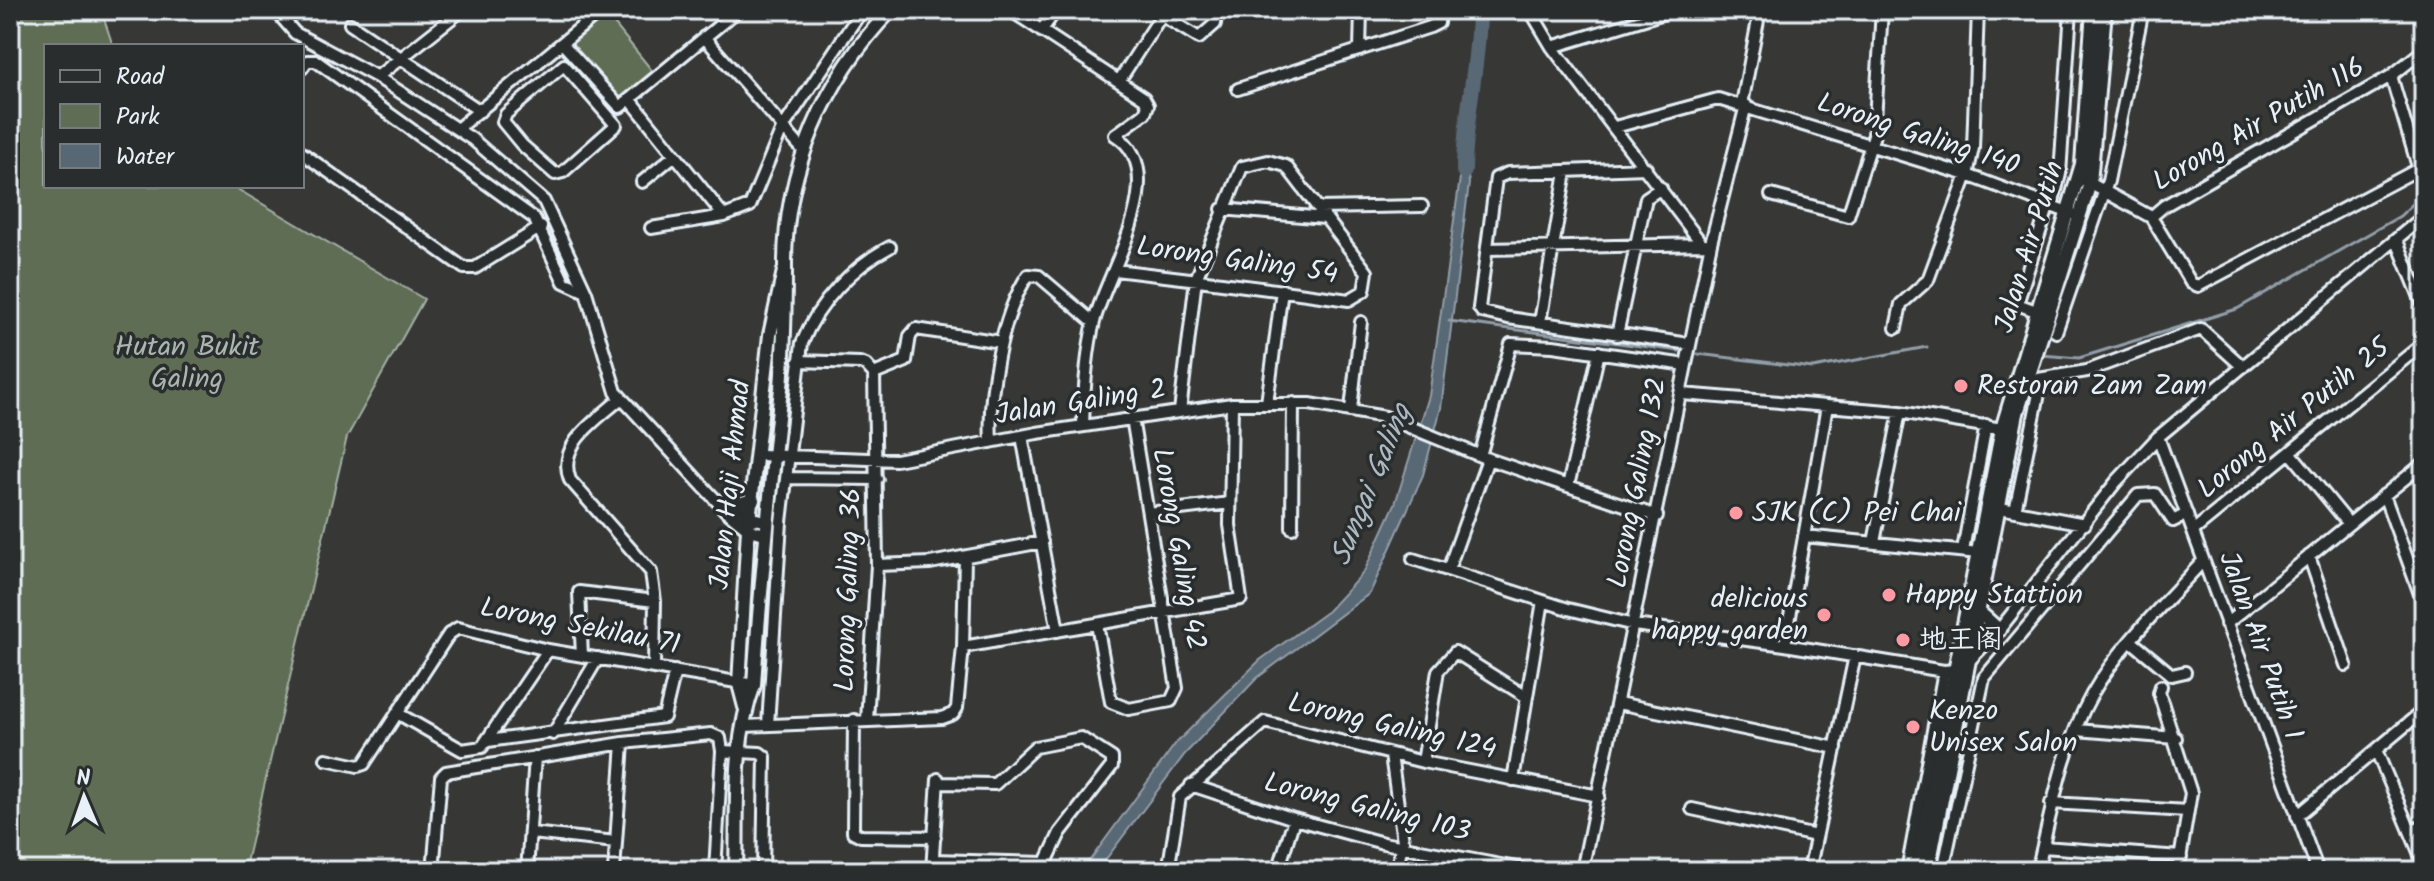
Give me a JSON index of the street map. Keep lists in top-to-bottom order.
{
  "streets": {
    "street": [
      "Lorong Air Putih 116",
      "Lorong Galing 140",
      "Jalan Air Putih",
      "Lorong Galing 54",
      "Jalan Galing 2",
      "Lorong Air Putih 25",
      "Lorong Galing 132",
      "Jalan Haji Ahmad",
      "Lorong Galing 42",
      "Lorong Galing 36",
      "Lorong Sekilau 71",
      "Jalan Air Putih 1",
      "Lorong Galing 124",
      "Lorong Galing 103"
    ]
  },
  "crossings": [
    ["Lorong Galing 140", "Jalan Air Putih"],
    ["Lorong Galing 140", "Lorong Galing 132"],
    ["Jalan Galing 2", "Lorong Galing 132"],
    ["Jalan Galing 2", "Jalan Haji Ahmad"],
    ["Jalan Galing 2", "Lorong Galing 42"],
    ["Jalan Galing 2", "Lorong Galing 36"],
    ["Lorong Air Putih 25", "Jalan Air Putih 1"],
    ["Lorong Galing 132", "Lorong Galing 124"],
    ["Jalan Haji Ahmad", "Lorong Sekilau 71"],
    ["Lorong Galing 124", "Lorong Galing 103"]
  ],
  "water": ["Sungai Galing"],
  "parks": ["Hutan Bukit Galing"],
  "places": [
    "Restoran Zam Zam",
    "SJK (C) Pei Chai",
    "Happy Stattion",
    "delicious happy garden",
    "地王阁",
    "Kenzo Unisex Salon"
  ],
  "legend": ["Road", "Park", "Water"],
  "north": "top"
}
